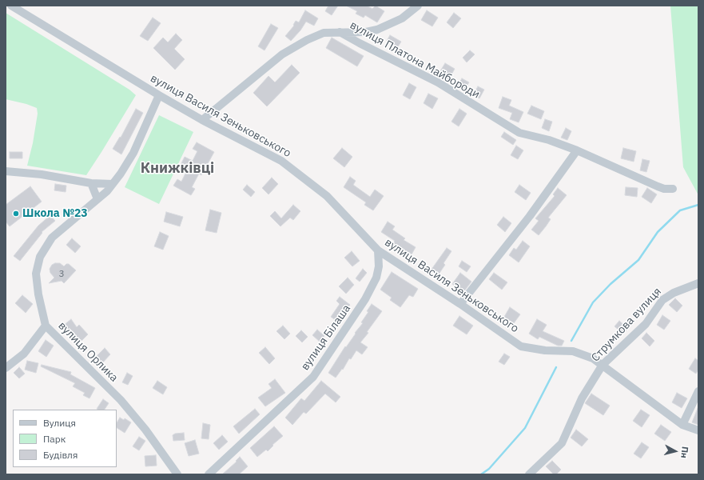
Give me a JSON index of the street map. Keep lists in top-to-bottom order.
{
  "streets": {
    "street": [
      "вулиця Платона Майбороди",
      "вулиця Василя Зеньковського",
      "Струмкова вулиця",
      "вулиця Білаша",
      "вулиця Орлика"
    ]
  },
  "crossings": [
    ["вулиця Василя Зеньковського", "Струмкова вулиця"],
    ["вулиця Василя Зеньковського", "вулиця Білаша"],
    ["вулиця Василя Зеньковського", "вулиця Орлика"]
  ],
  "districts": ["Книжківці"],
  "places": ["Школа №23"],
  "house_numbers": ["3"],
  "legend": ["Вулиця", "Парк", "Будівля"],
  "north": "right"
}
